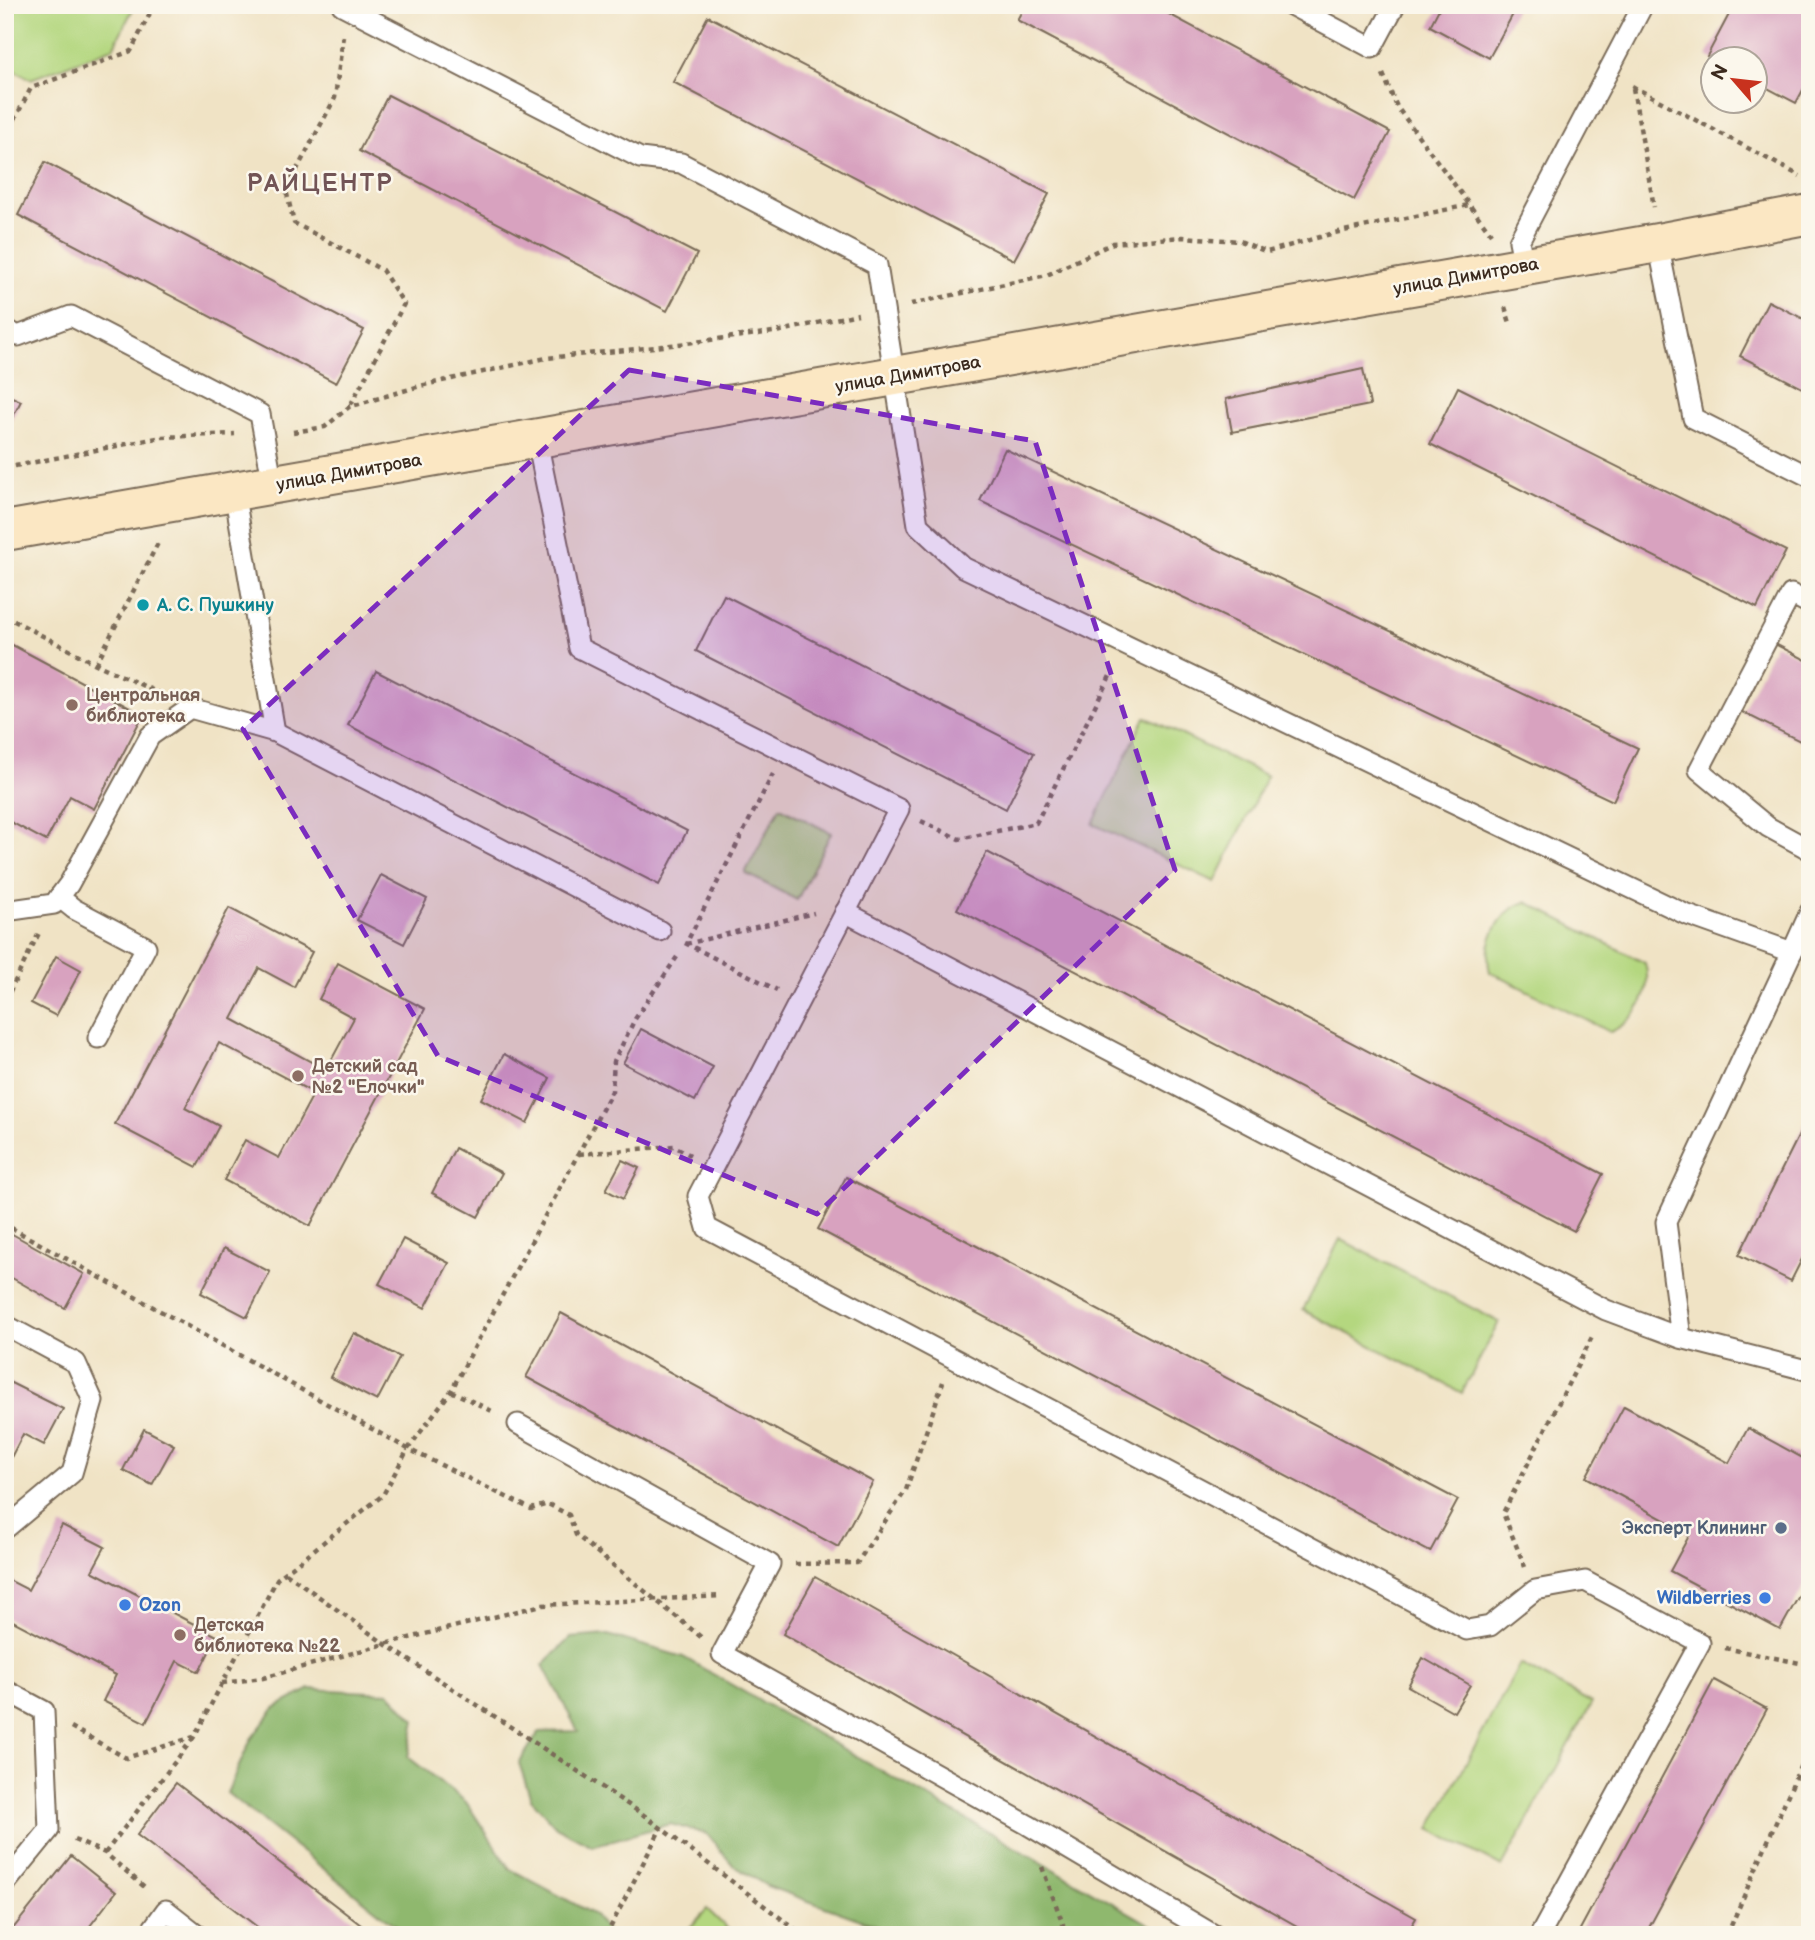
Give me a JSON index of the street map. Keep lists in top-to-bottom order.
{
  "streets": {
    "street": ["улица Димитрова"]
  },
  "districts": ["РАЙЦЕНТР"],
  "places": [
    "А. С. Пушкину",
    "Центральная библиотека",
    "Детский сад №2 \"Елочки\"",
    "Эксперт Клининг",
    "Wildberries",
    "Ozon",
    "Детская библиотека №22"
  ],
  "north": "top left"
}
